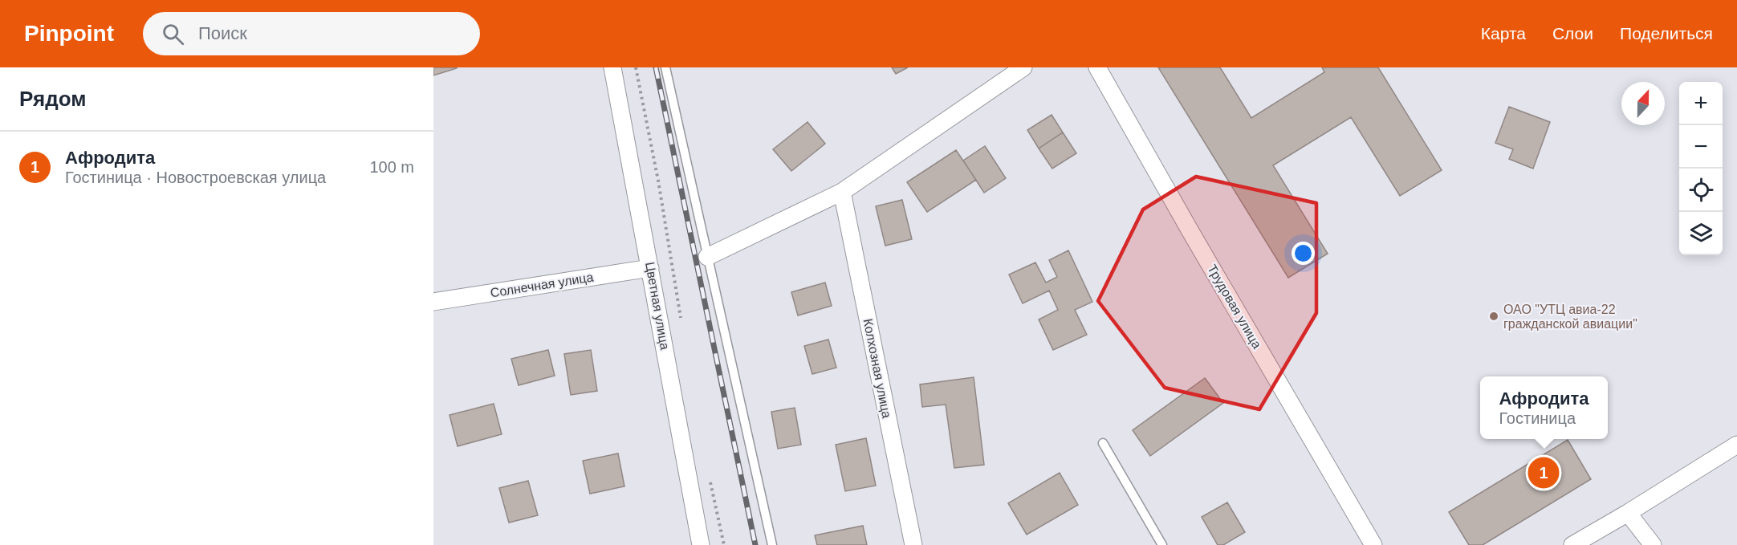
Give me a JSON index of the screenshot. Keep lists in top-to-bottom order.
{
  "streets": {
    "street": [
      "Солнечная улица",
      "Цветная улица",
      "Трудовая улица",
      "Колхозная улица"
    ]
  },
  "crossings": [
    ["Солнечная улица", "Цветная улица"]
  ],
  "places": ["ОАО \"УТЦ авиа-22 гражданской авиации\""],
  "north": "top",
  "page": {
    "header": "Pinpoint",
    "search": "Поиск",
    "nav": ["Карта", "Слои", "Поделиться"],
    "heading": "Рядом",
    "map_buttons": ["+", "−"],
    "list": [
      {
        "mark": "1",
        "name": "Афродита",
        "note": "Гостиница · Новостроевская улица",
        "value": "100 m"
      }
    ],
    "popup": ["Афродита", "Гостиница"],
    "pins": "1"
  }
}
